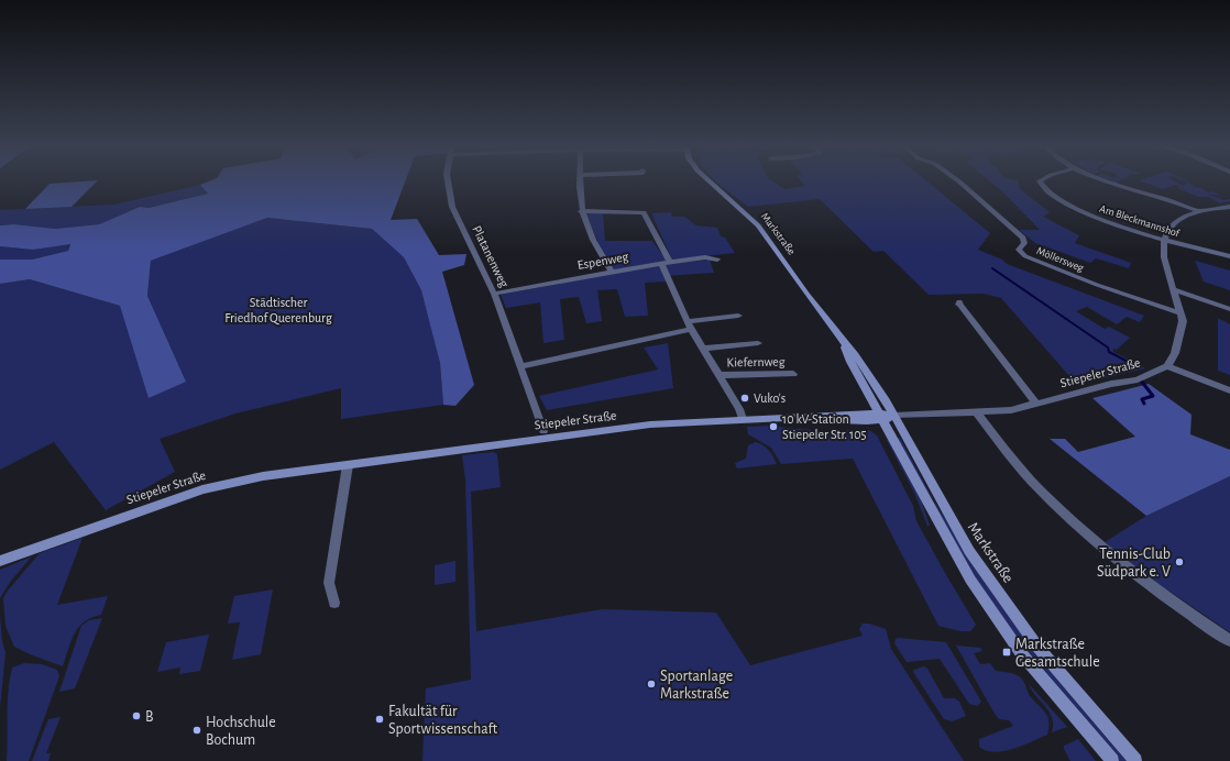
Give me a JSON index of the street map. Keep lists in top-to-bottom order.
{
  "streets": {
    "main road": ["Markstraße", "Stiepeler Straße"],
    "street": [
      "Am Bleckmannshof",
      "Platanenweg",
      "Möllersweg",
      "Espenweg",
      "Kiefernweg"
    ]
  },
  "crossings": [
    ["Markstraße", "Stiepeler Straße"],
    ["Platanenweg", "Espenweg"],
    ["Espenweg", "Kiefernweg"],
    ["Kiefernweg", "Stiepeler Straße"]
  ],
  "parks": ["Städtischer Friedhof Querenburg"],
  "places": {
    "other": [
      "Vuko's",
      "10 kV-Station Stiepeler Str. 105",
      "Tennis-Club Südpark e. V",
      "Sportanlage Markstraße",
      "B",
      "Fakultät für Sportwissenschaft",
      "Hochschule Bochum"
    ],
    "transit": ["Markstraße Gesamtschule"]
  }
}
